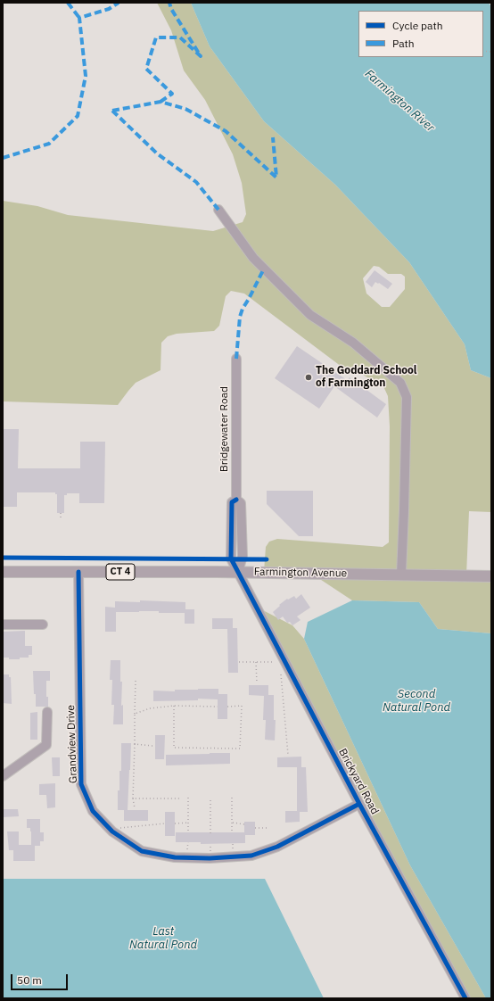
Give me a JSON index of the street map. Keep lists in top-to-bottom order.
{
  "streets": {
    "main road": ["CT 4", "Farmington Avenue"],
    "street": ["Bridgewater Road", "Grandview Drive", "Brickyard Road"]
  },
  "crossings": [
    ["Bridgewater Road", "Farmington Avenue"],
    ["Bridgewater Road", "Brickyard Road"],
    ["Farmington Avenue", "Grandview Drive"],
    ["Farmington Avenue", "Brickyard Road"],
    ["Grandview Drive", "Brickyard Road"]
  ],
  "water": ["Farmington River", "Second Natural Pond", "Last Natural Pond"],
  "places": ["The Goddard School of Farmington"],
  "legend": ["Cycle path", "Path"],
  "scale_bar": "50 m"
}
